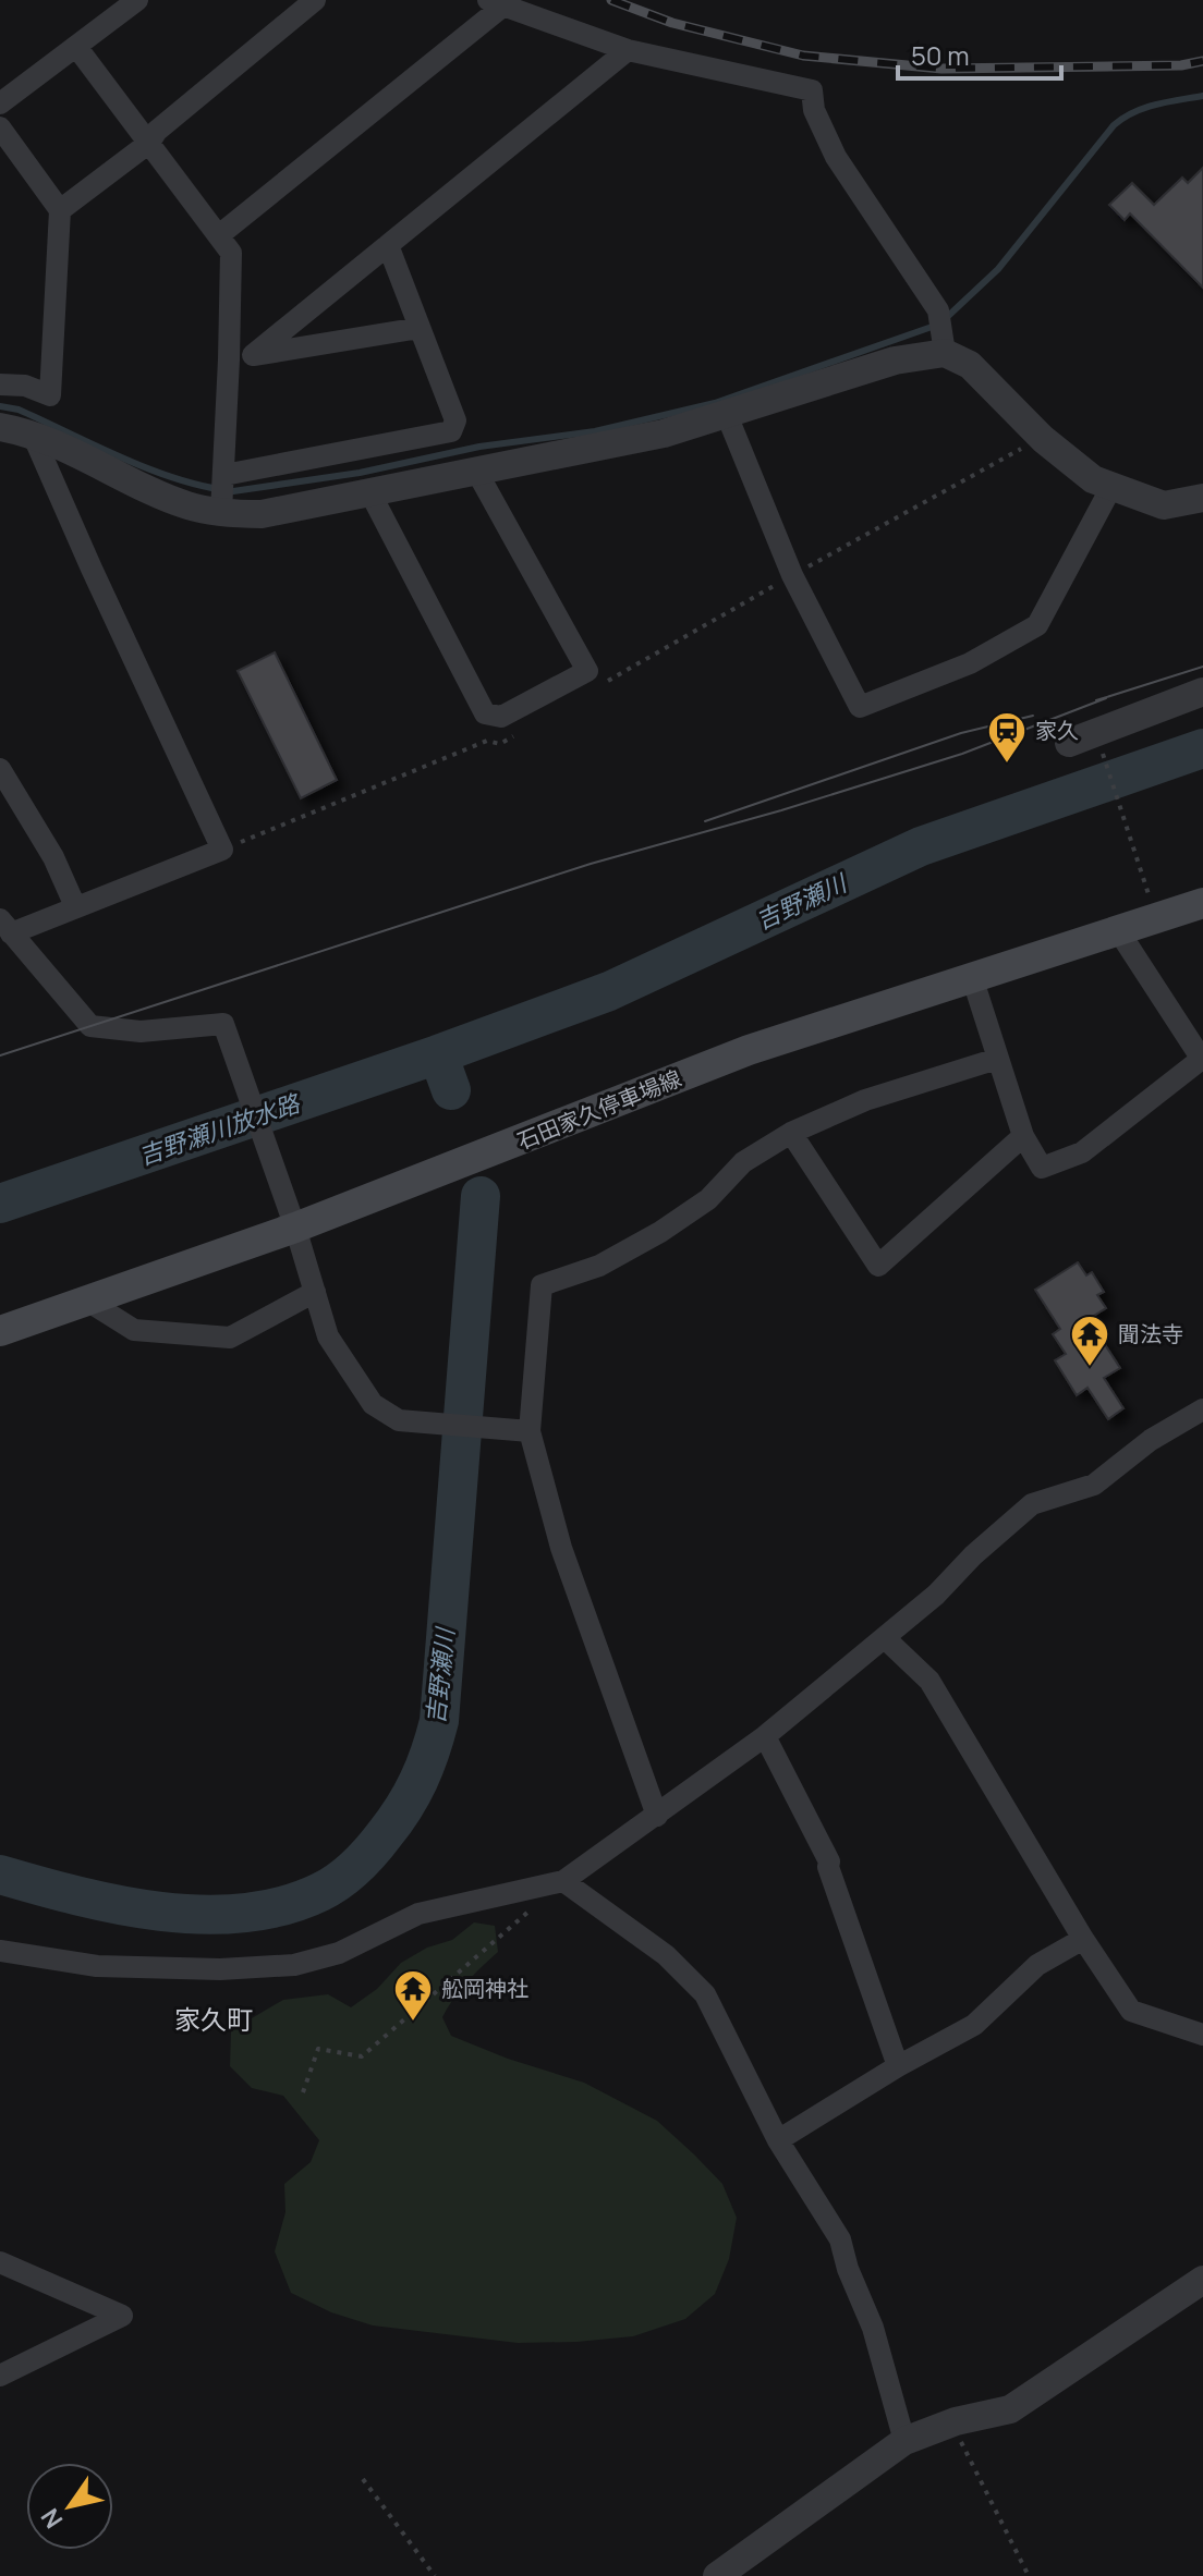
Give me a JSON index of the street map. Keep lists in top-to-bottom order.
{
  "streets": {
    "main road": ["石田家久停車場線"]
  },
  "districts": ["家久町"],
  "water": ["吉野瀬川", "吉野瀬川放水路"],
  "places": {
    "station": ["家久"],
    "temple": ["聞法寺", "舩岡神社"]
  },
  "scale_bar": "50 m",
  "north": "bottom left"
}
